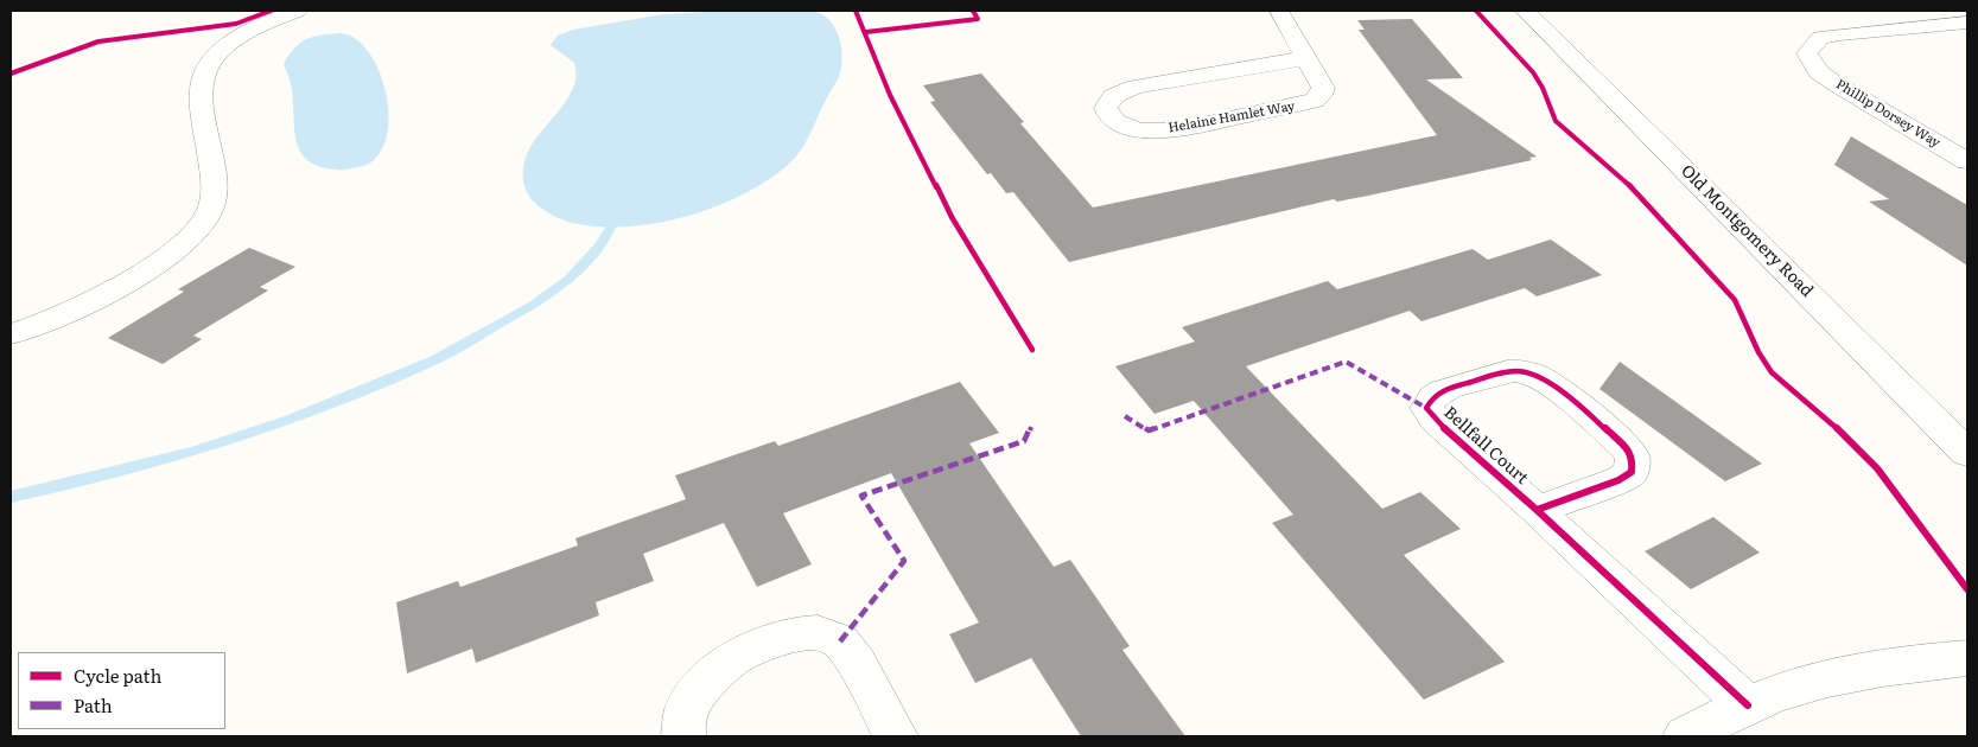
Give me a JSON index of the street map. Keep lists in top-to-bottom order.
{
  "streets": {
    "street": [
      "Phillip Dorsey Way",
      "Helaine Hamlet Way",
      "Old Montgomery Road",
      "Bellfall Court"
    ]
  },
  "legend": ["Cycle path", "Path"]
}
